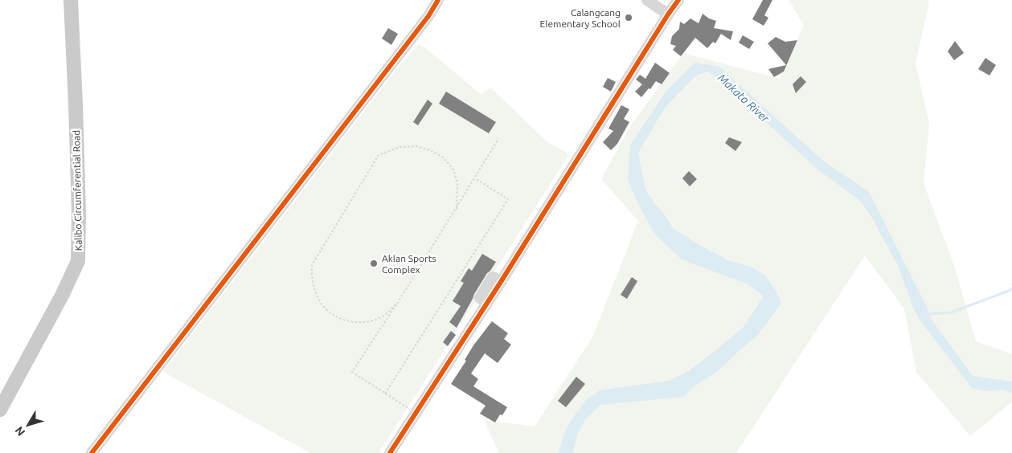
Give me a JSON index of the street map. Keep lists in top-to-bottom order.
{
  "streets": {
    "main road": ["Kalibo Circumferential Road"]
  },
  "water": ["Makato River"],
  "places": ["Calangcang Elementary School", "Aklan Sports Complex"],
  "north": "bottom left"
}
